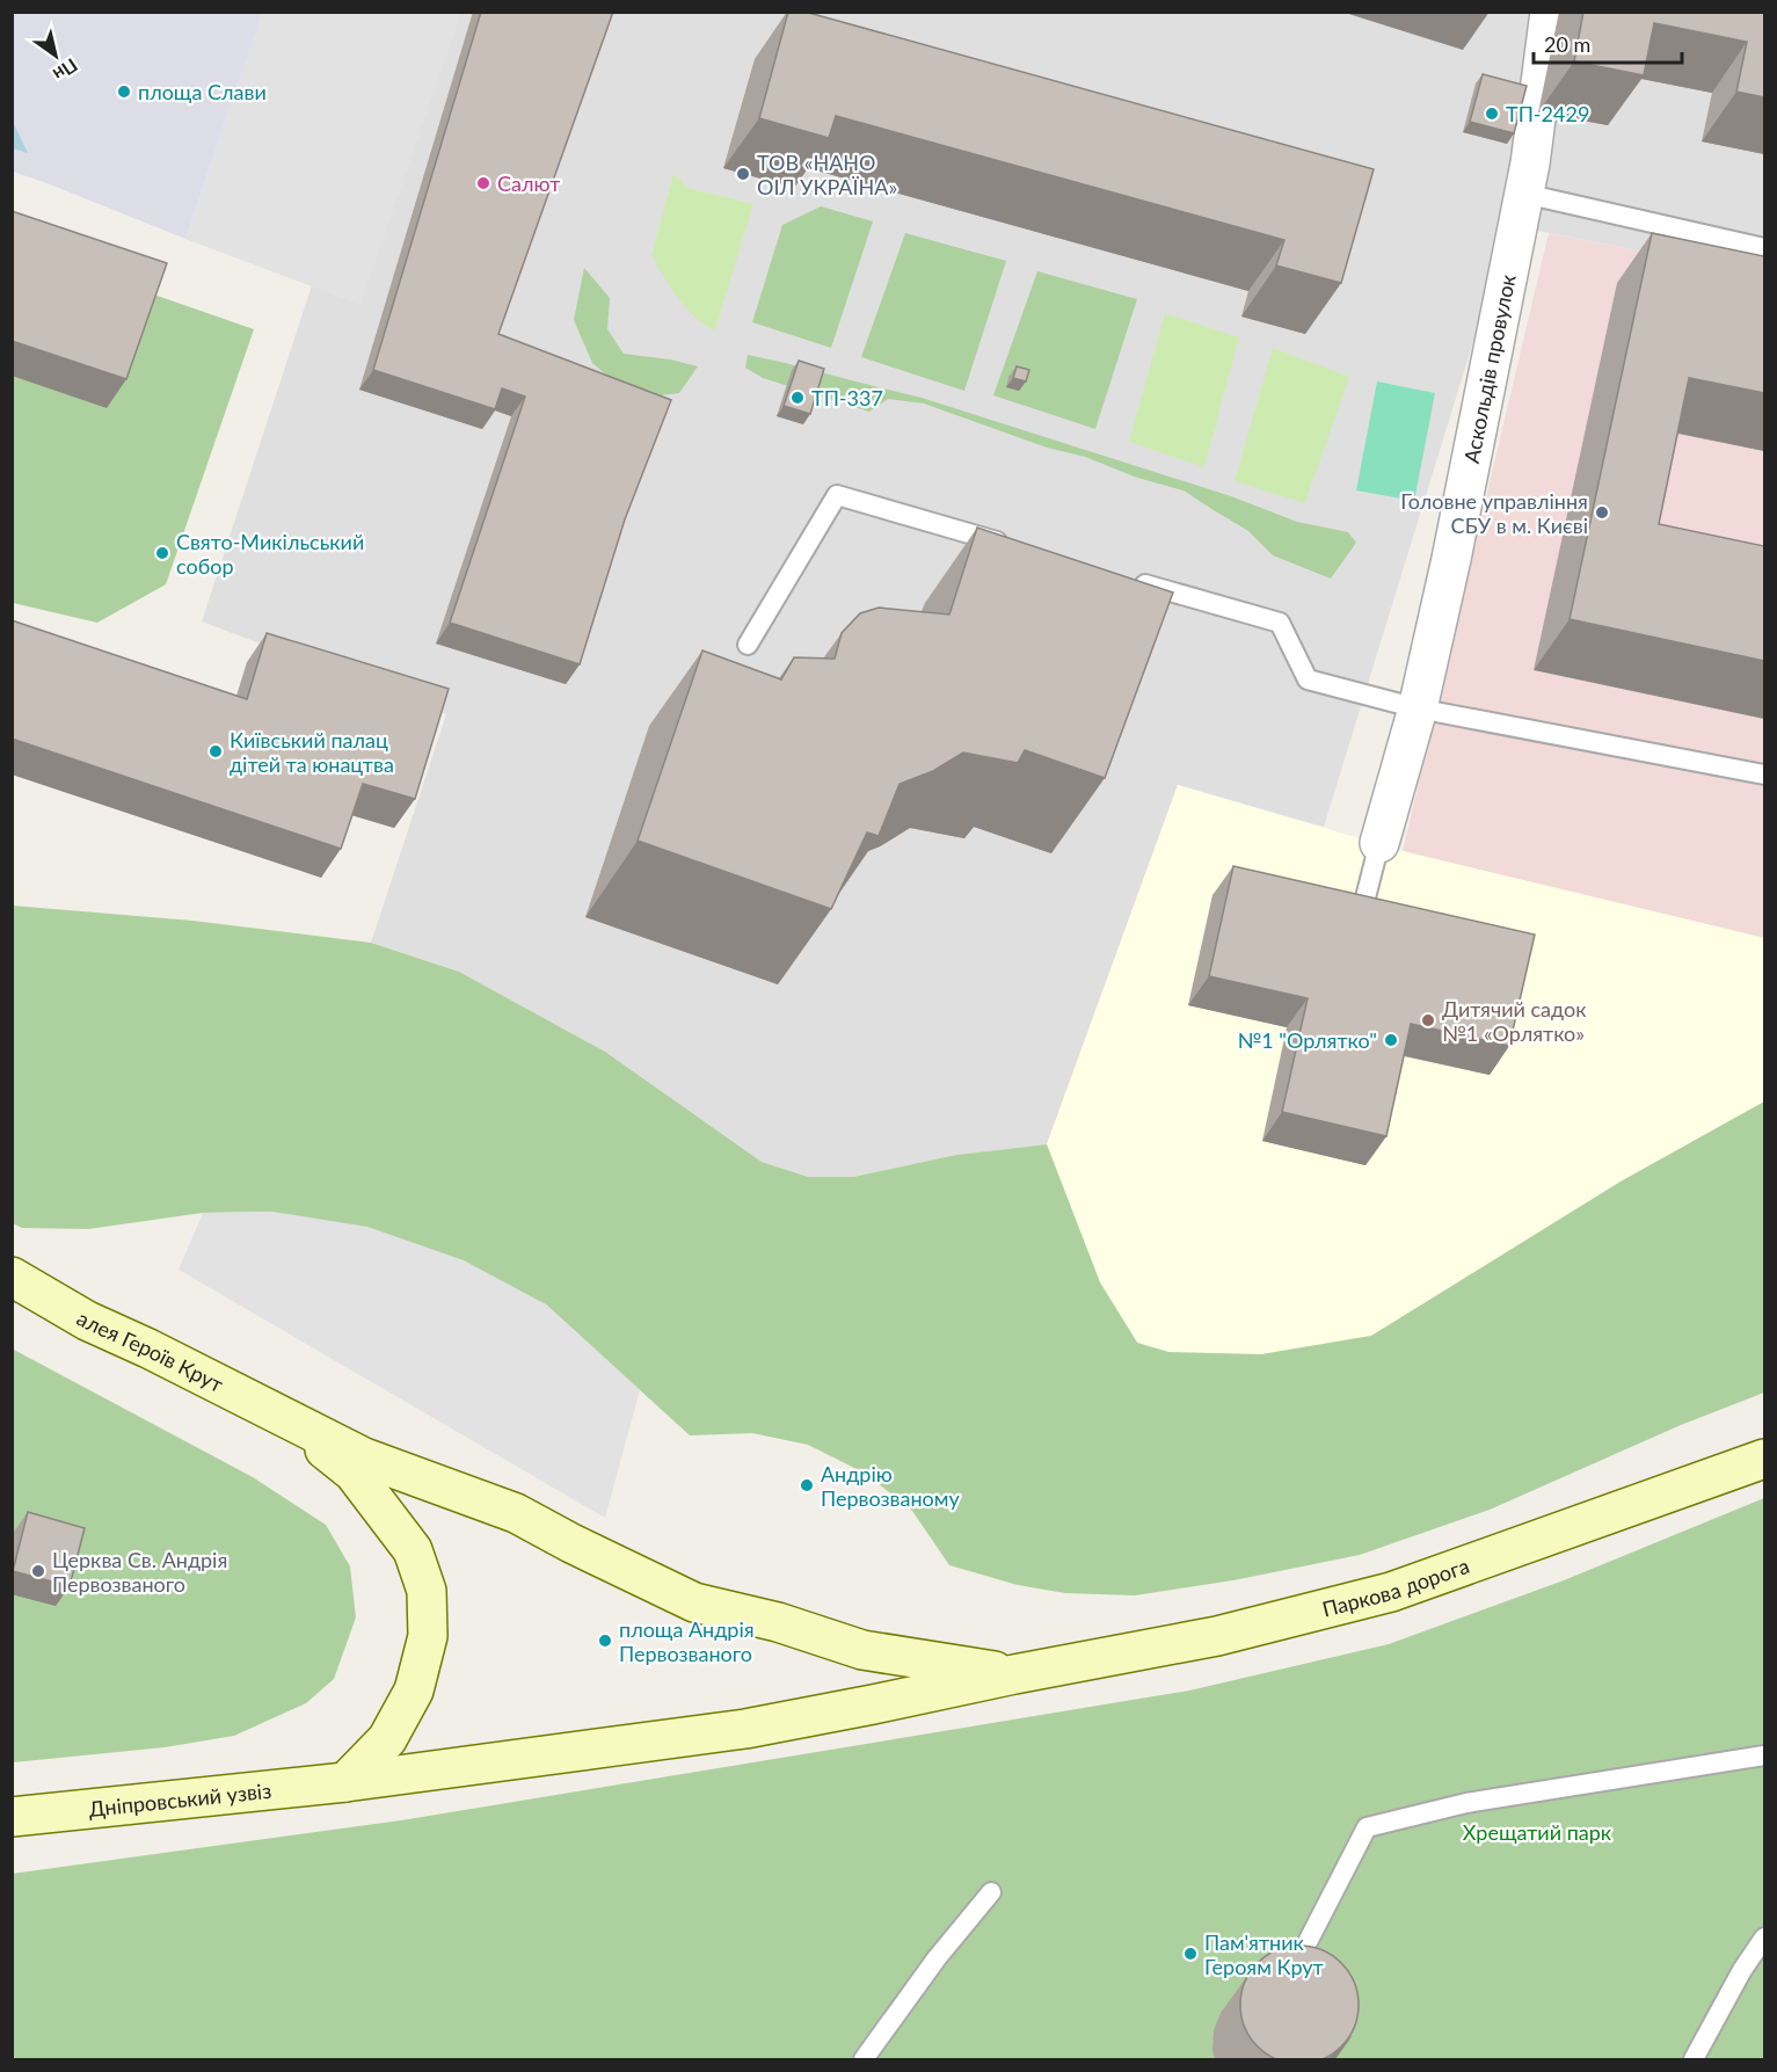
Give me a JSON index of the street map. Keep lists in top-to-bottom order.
{
  "streets": {
    "main road": ["алея Героїв Крут", "Паркова дорога", "Дніпровський узвіз"],
    "street": ["Аскольдів провулок"]
  },
  "parks": ["Хрещатий парк"],
  "places": [
    "площа Слави",
    "ТП-2429",
    "ТОВ «НАНО ОІЛ УКРАЇНА»",
    "Салют",
    "ТП-337",
    "Головне управління СБУ в м. Києві",
    "Свято-Микільський собор",
    "Київський палац дітей та юнацтва",
    "Дитячий садок №1 «Орлятко»",
    "№1 \"Орлятко\"",
    "Андрію Первозваному",
    "Церква Св. Андрія Первозваного",
    "площа Андрія Первозваного",
    "Пам'ятник Героям Крут"
  ],
  "scale_bar": "20 m",
  "north": "bottom right"
}
